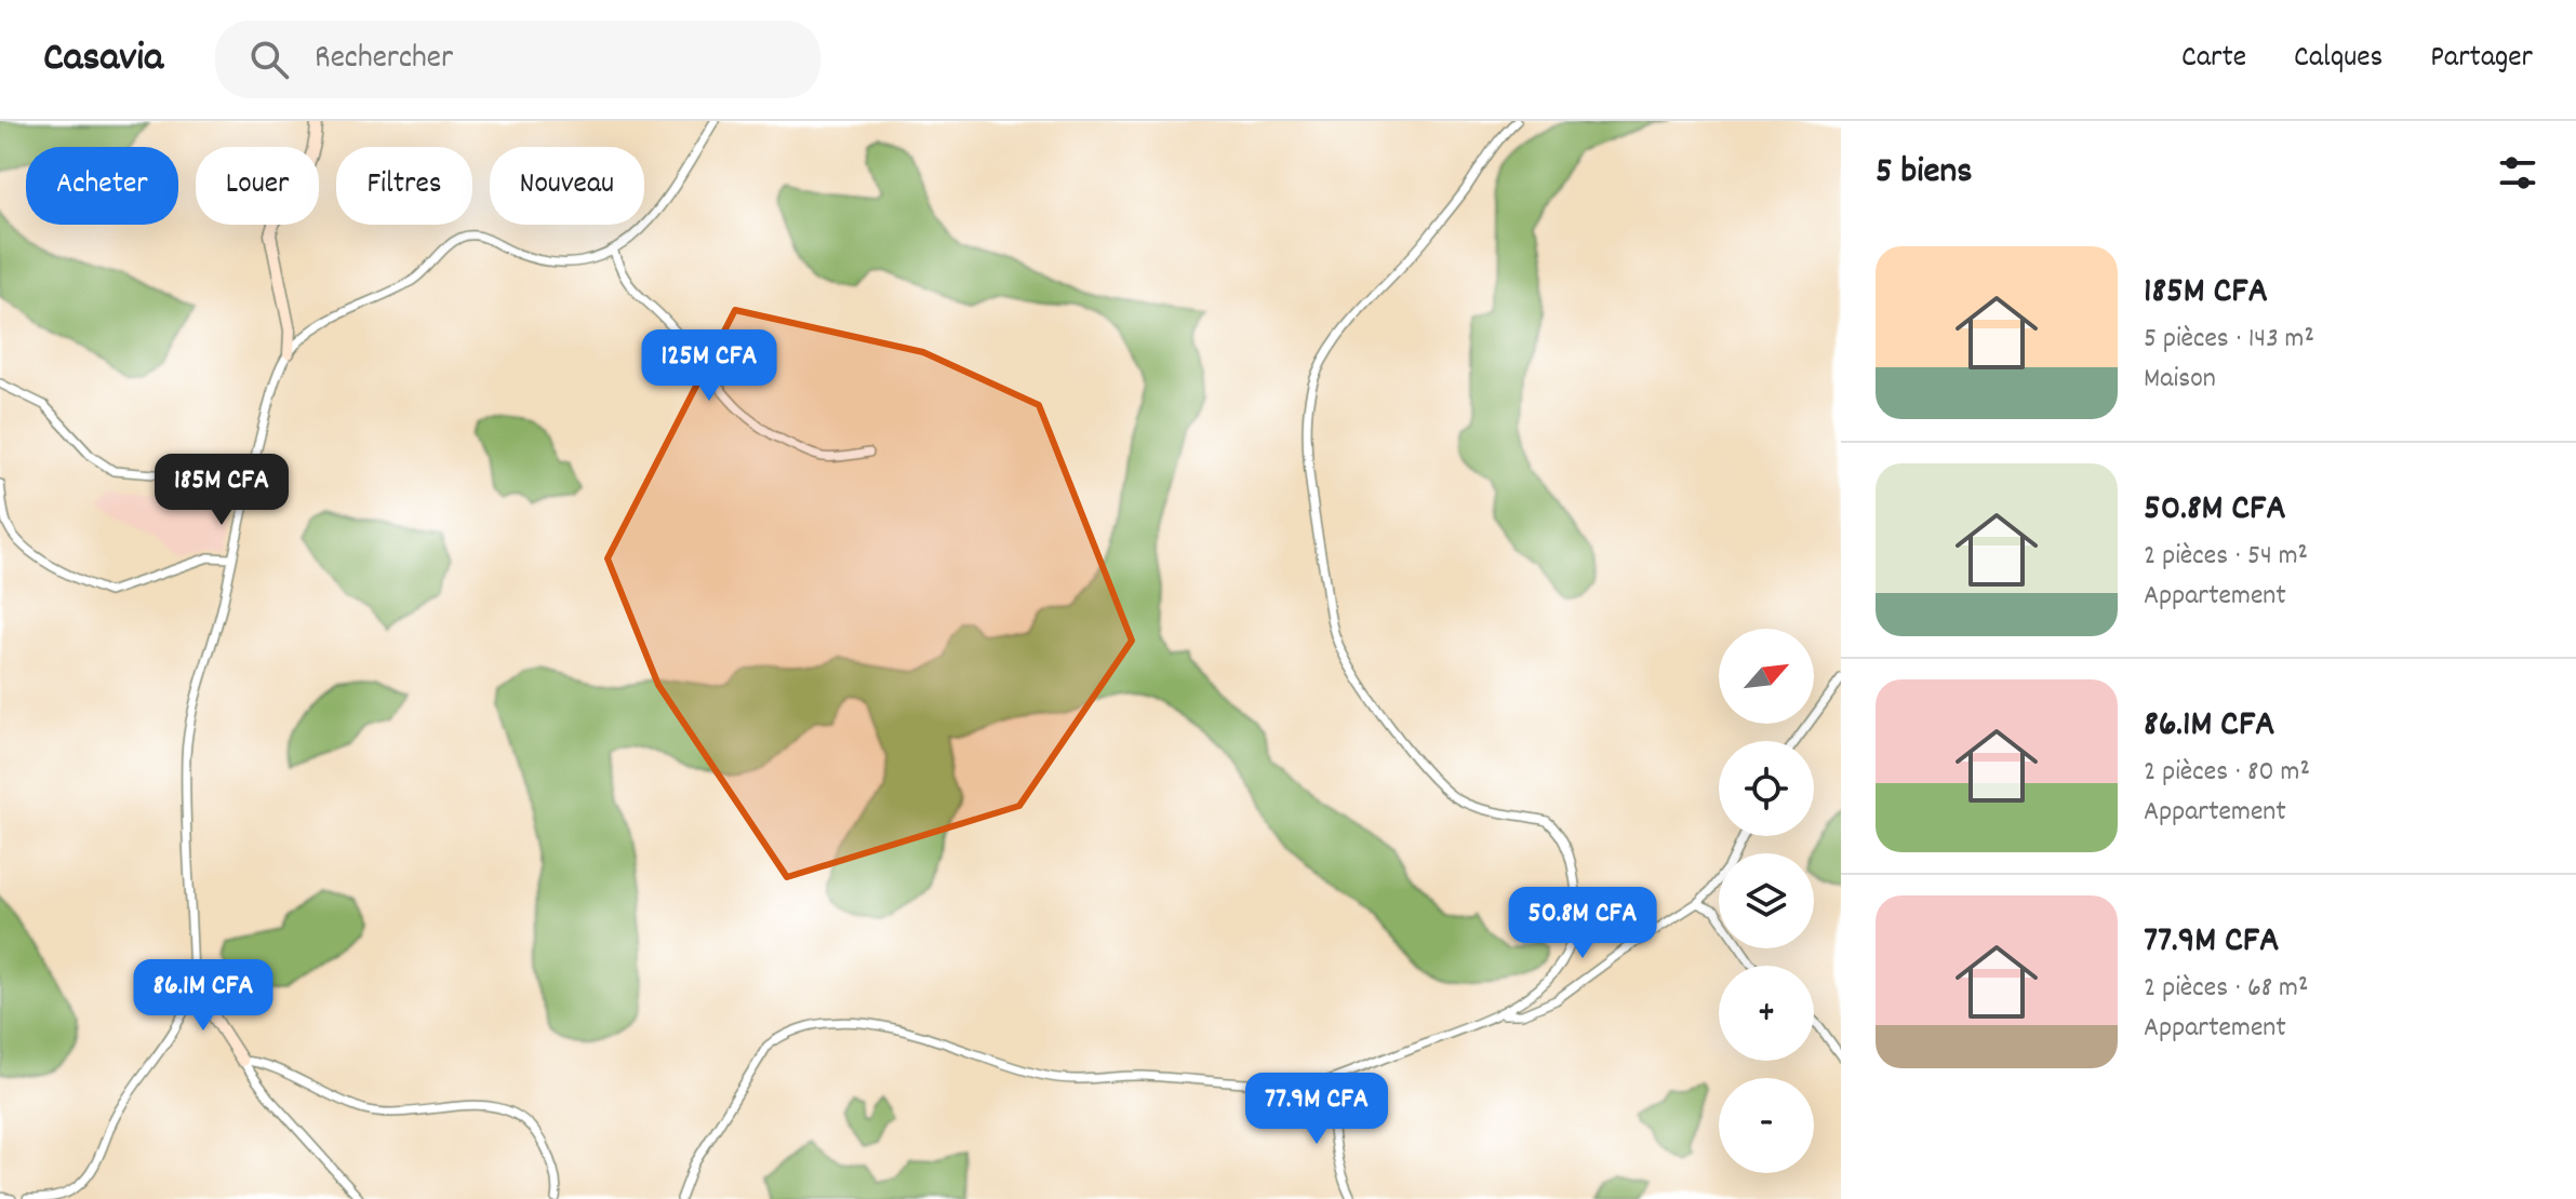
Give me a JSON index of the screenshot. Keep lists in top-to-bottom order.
{
  "north": "top right",
  "page": {
    "header": "Casavia",
    "search": "Rechercher",
    "nav": ["Carte", "Calques", "Partager"],
    "heading": "5 biens",
    "chip": [
      "Acheter",
      "Louer",
      "Filtres",
      "Nouveau"
    ],
    "list": [
      {
        "name": "185M CFA",
        "note": "5 pièces · 143 m² · Maison"
      },
      {
        "name": "50.8M CFA",
        "note": "2 pièces · 54 m² · Appartement"
      },
      {
        "name": "86.1M CFA",
        "note": "2 pièces · 80 m² · Appartement"
      },
      {
        "name": "77.9M CFA",
        "note": "2 pièces · 68 m² · Appartement"
      }
    ],
    "price": [
      "125M CFA",
      "185M CFA",
      "50.8M CFA",
      "86.1M CFA",
      "77.9M CFA"
    ],
    "map_buttons": ["+", "−"]
  }
}
